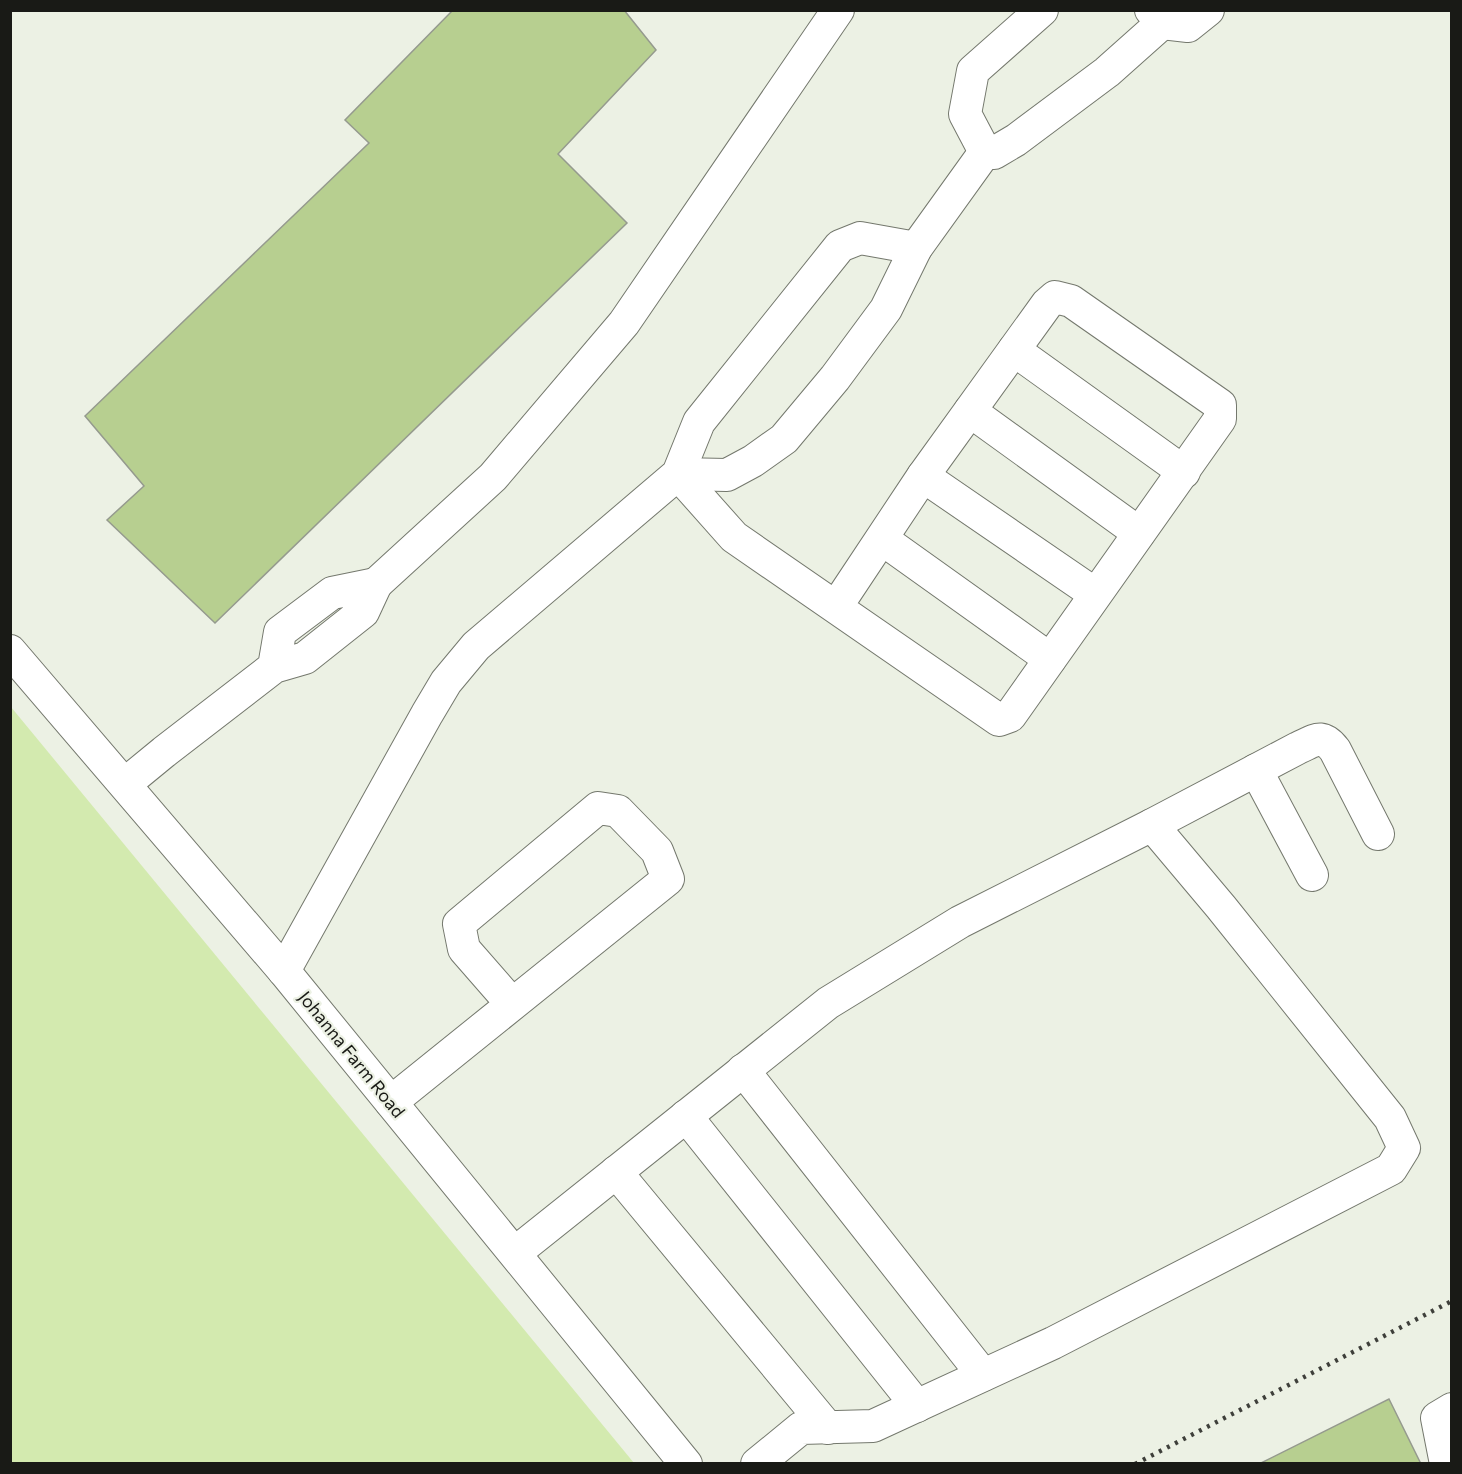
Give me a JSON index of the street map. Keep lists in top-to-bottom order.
{
  "streets": {
    "street": ["Johanna Farm Road"]
  }
}
